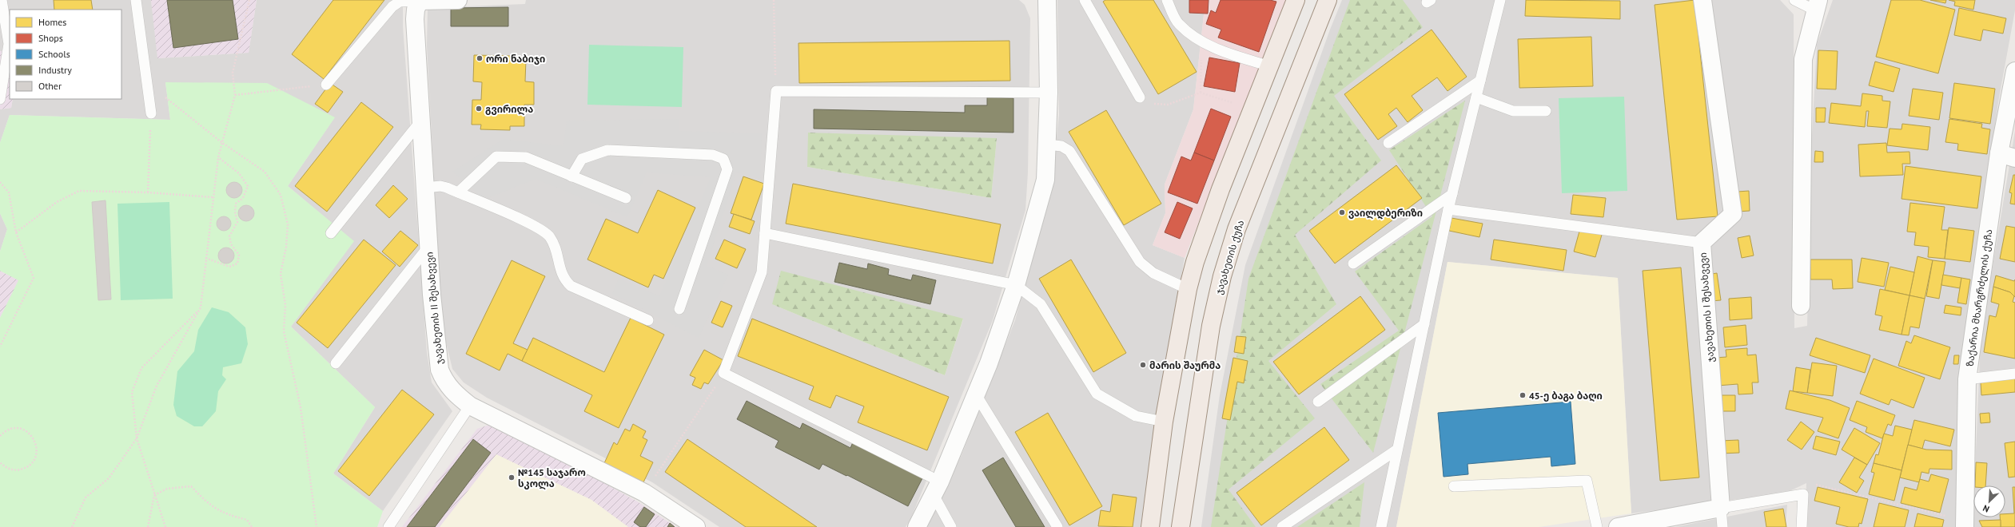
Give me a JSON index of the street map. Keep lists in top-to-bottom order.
{
  "streets": {
    "main road": ["ჯავახეთის ქუჩა"],
    "street": ["ზაქარია მხარგრძელის ქუჩა", "ჯავახეთის I შესახვევი", "ჯავახეთის II შესახვევი"]
  },
  "places": [
    "ორი ნაბიჯი",
    "გვირილა",
    "ვაილდბერიზი",
    "მარის შაურმა",
    "45-ე ბაგა ბაღი",
    "№145 საჯარო სკოლა"
  ],
  "legend": [
    "Homes",
    "Shops",
    "Schools",
    "Industry",
    "Other"
  ],
  "north": "bottom left"
}
